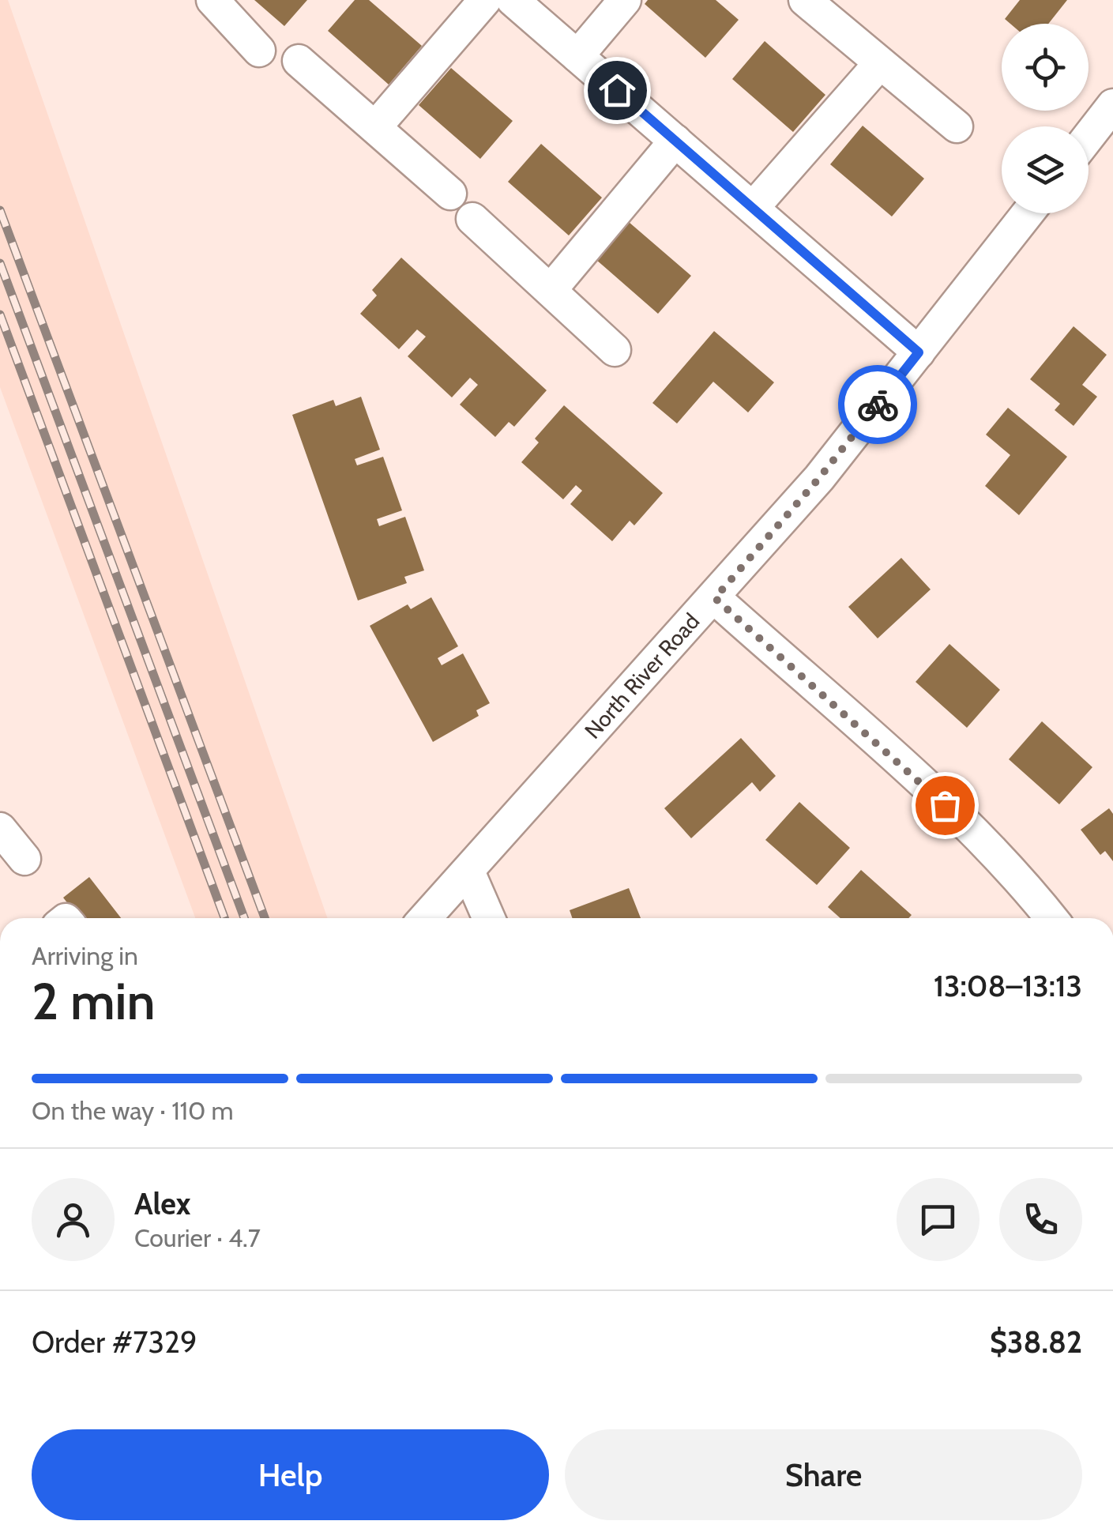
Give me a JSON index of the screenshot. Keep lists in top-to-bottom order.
{
  "streets": {
    "street": ["North River Road"]
  },
  "page": {
    "heading": ["2 min", "Arriving in", "13:08–13:13"],
    "panel": [
      "Alex",
      "Courier · 4.7",
      "Order #7329",
      "$38.82"
    ],
    "bar": "On the way · 110 m",
    "buttons": ["Help", "Share"]
  }
}
